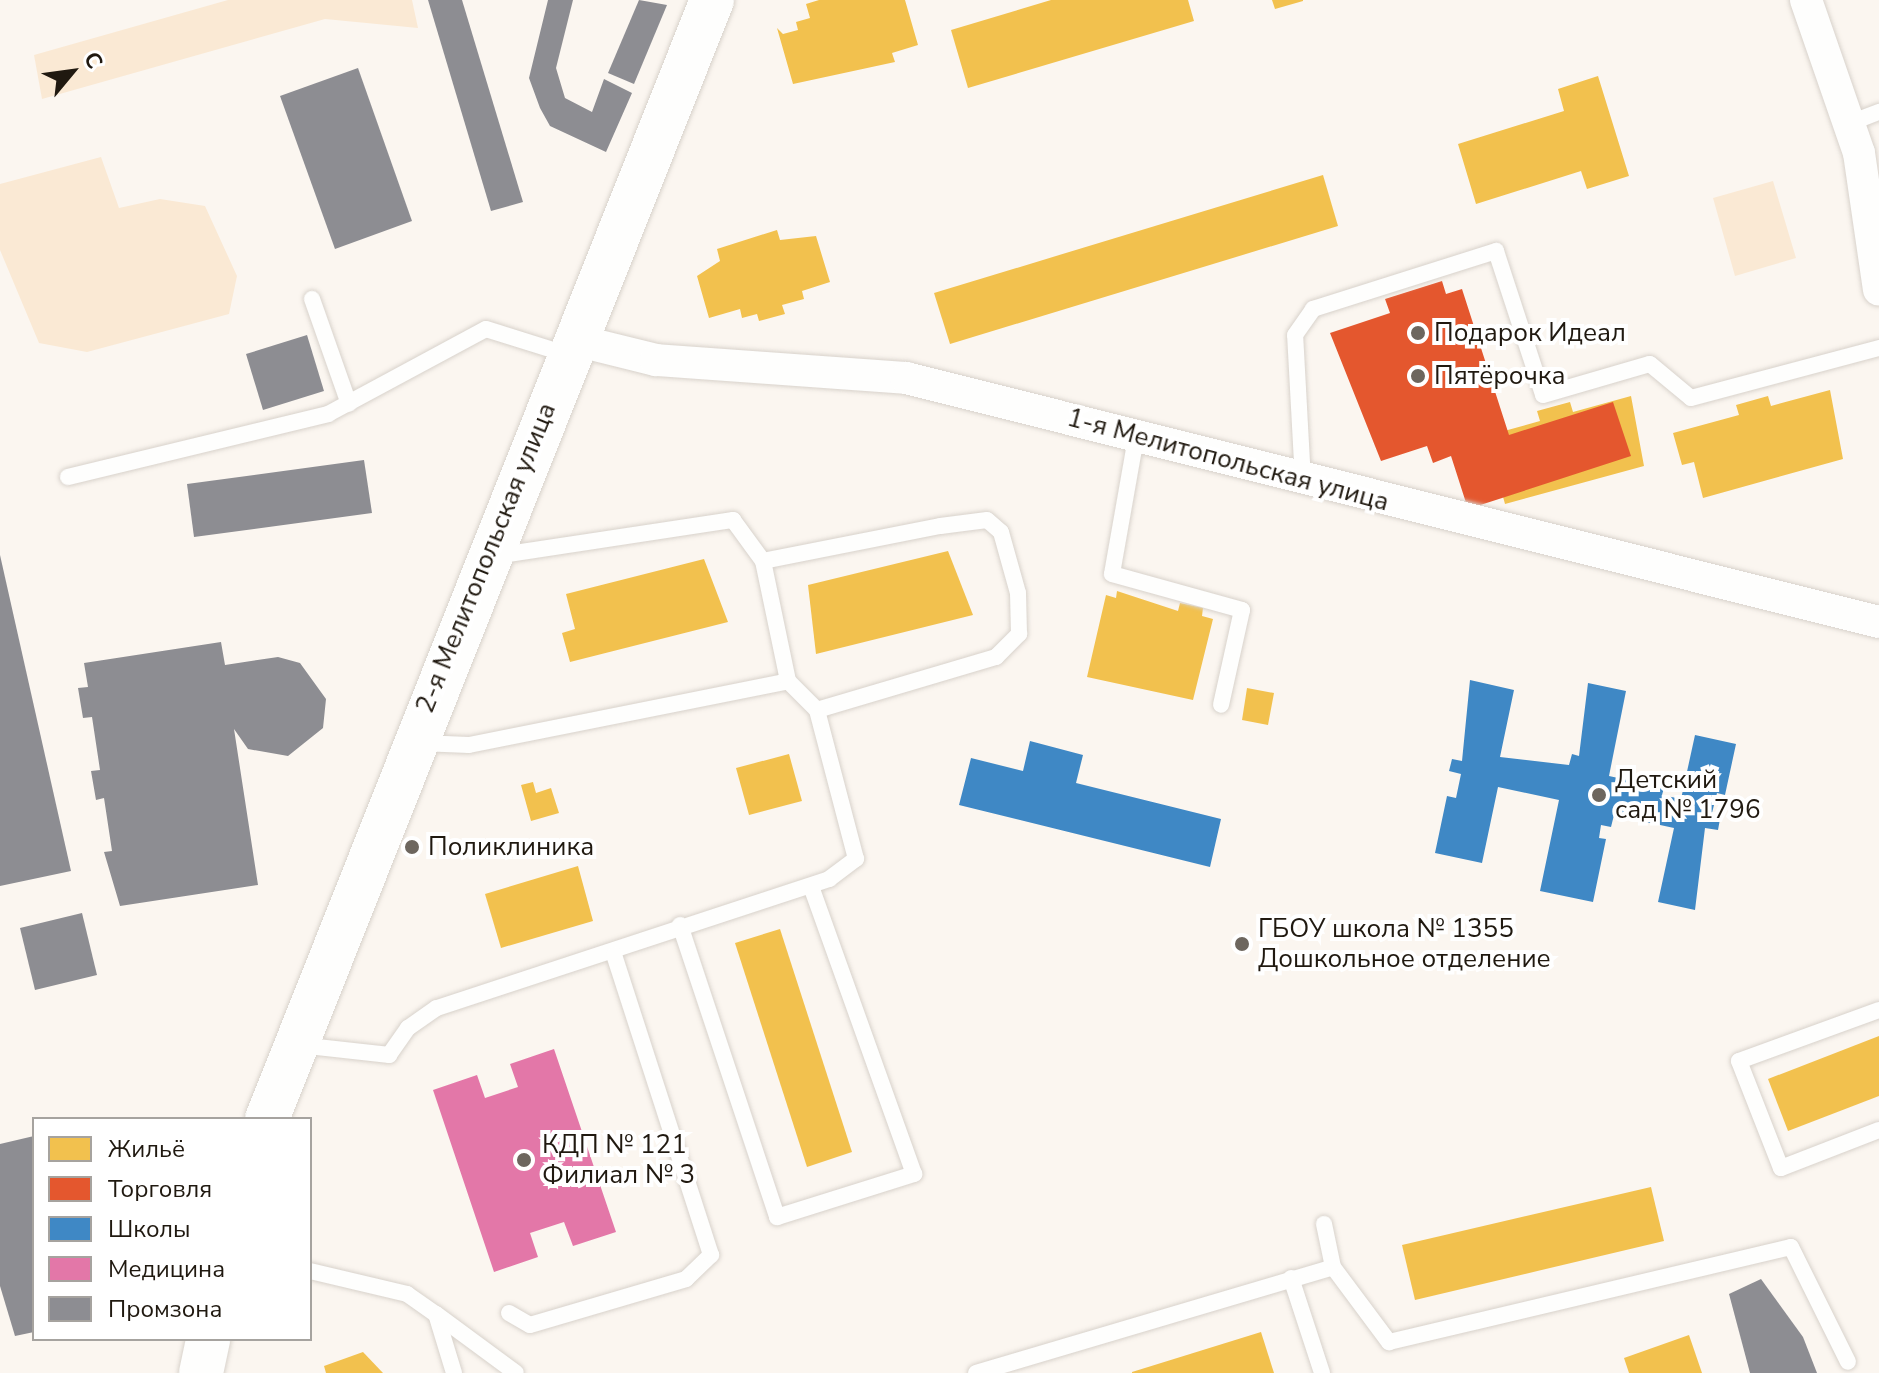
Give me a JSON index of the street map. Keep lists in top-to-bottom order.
{
  "streets": {
    "street": ["1-я Мелитопольская улица", "2-я Мелитопольская улица"]
  },
  "crossings": [
    ["1-я Мелитопольская улица", "2-я Мелитопольская улица"]
  ],
  "places": [
    "Подарок Идеал",
    "Пятёрочка",
    "Детский сад № 1796",
    "Поликлиника",
    "ГБОУ школа № 1355 Дошкольное отделение",
    "КДП № 121 Филиал № 3"
  ],
  "legend": [
    "Жильё",
    "Торговля",
    "Школы",
    "Медицина",
    "Промзона"
  ],
  "north": "top right"
}
